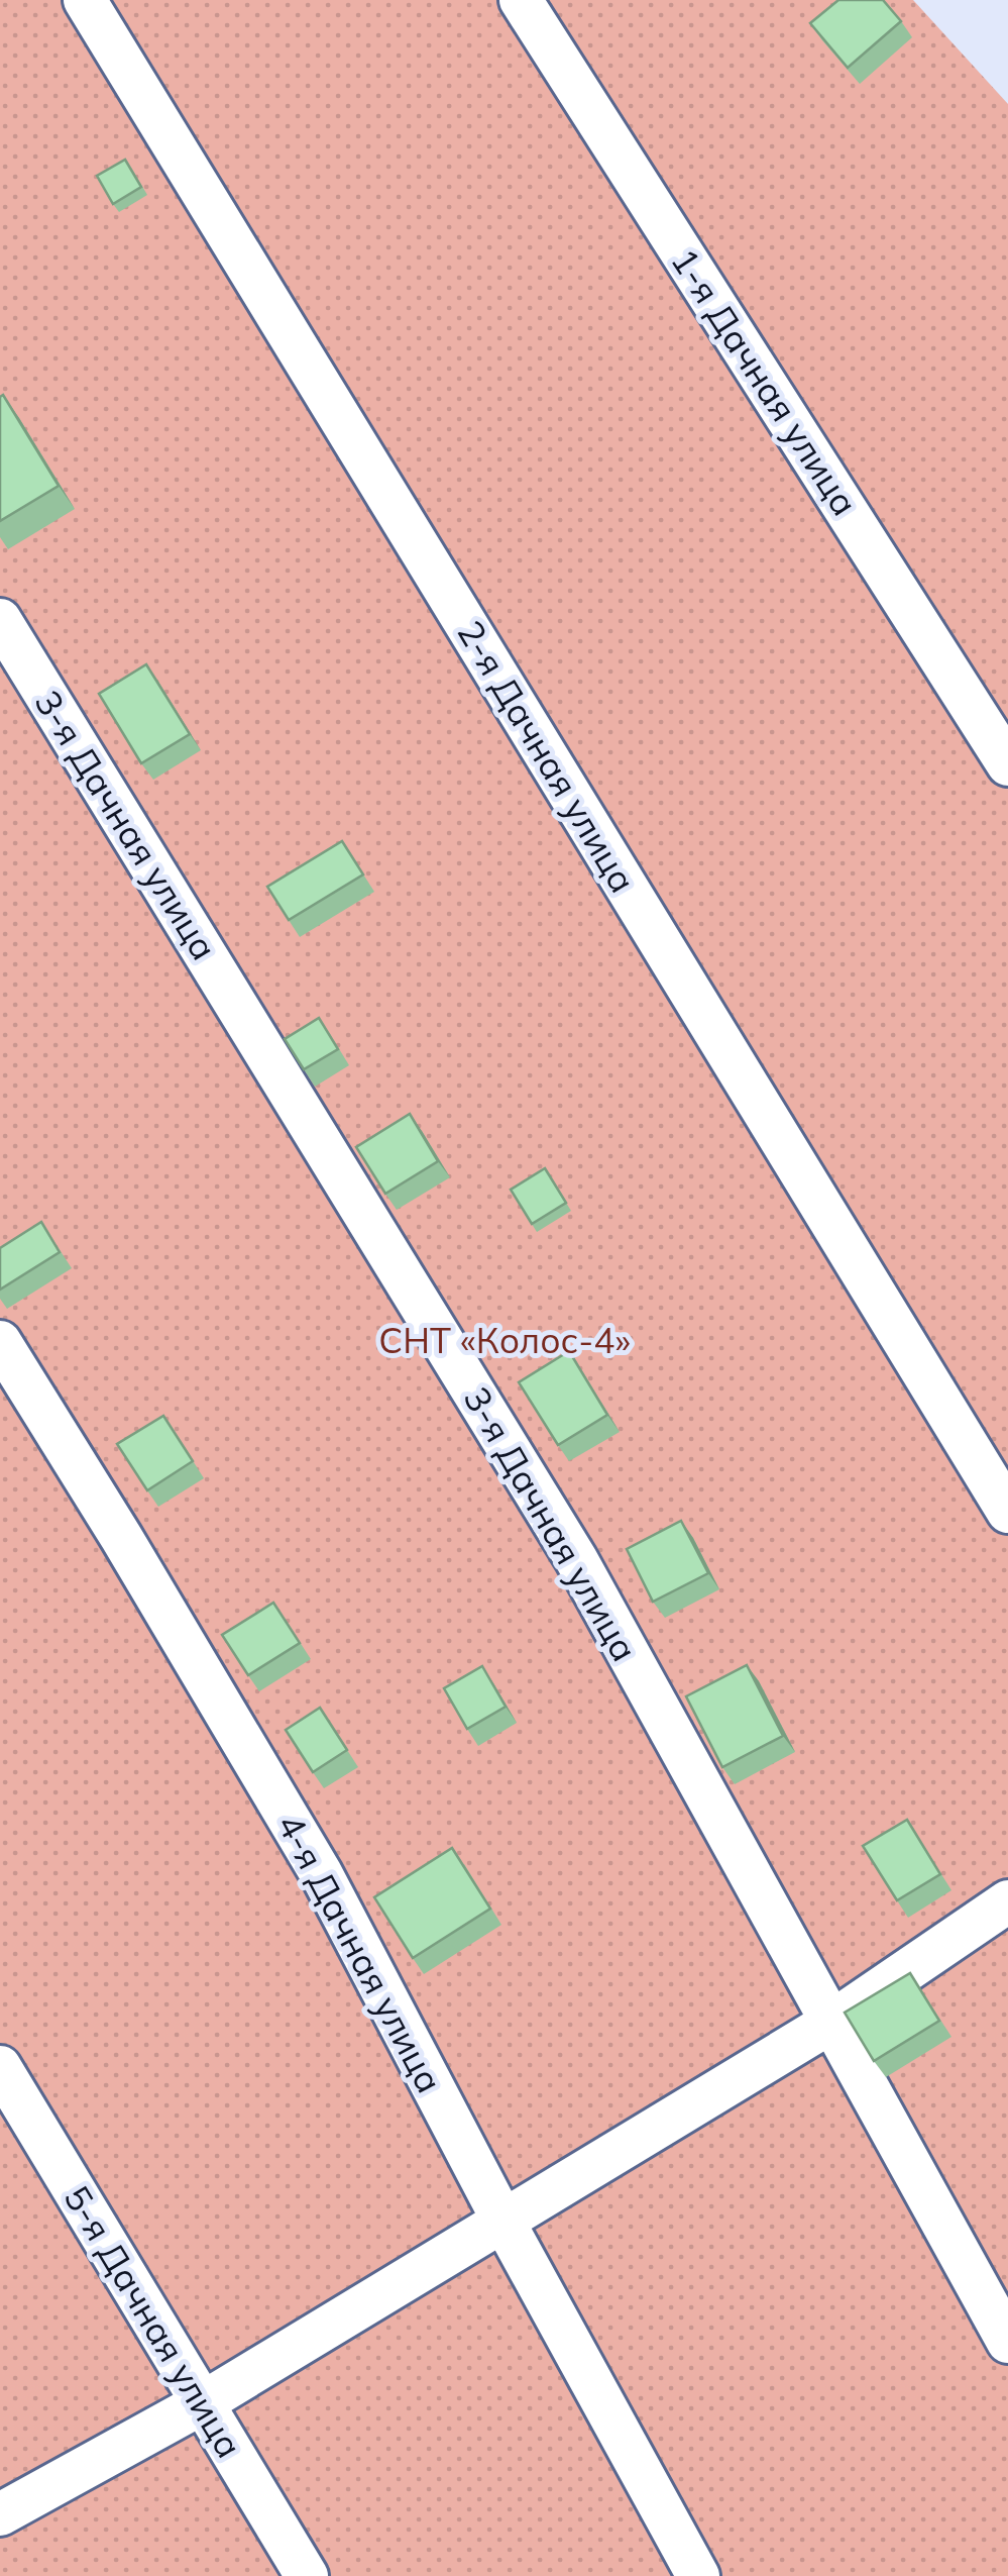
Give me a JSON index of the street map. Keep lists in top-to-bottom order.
{
  "streets": {
    "street": [
      "1-я Дачная улица",
      "2-я Дачная улица",
      "3-я Дачная улица",
      "4-я Дачная улица",
      "5-я Дачная улица"
    ]
  },
  "parks": ["СНТ «Колос-4»"]
}
